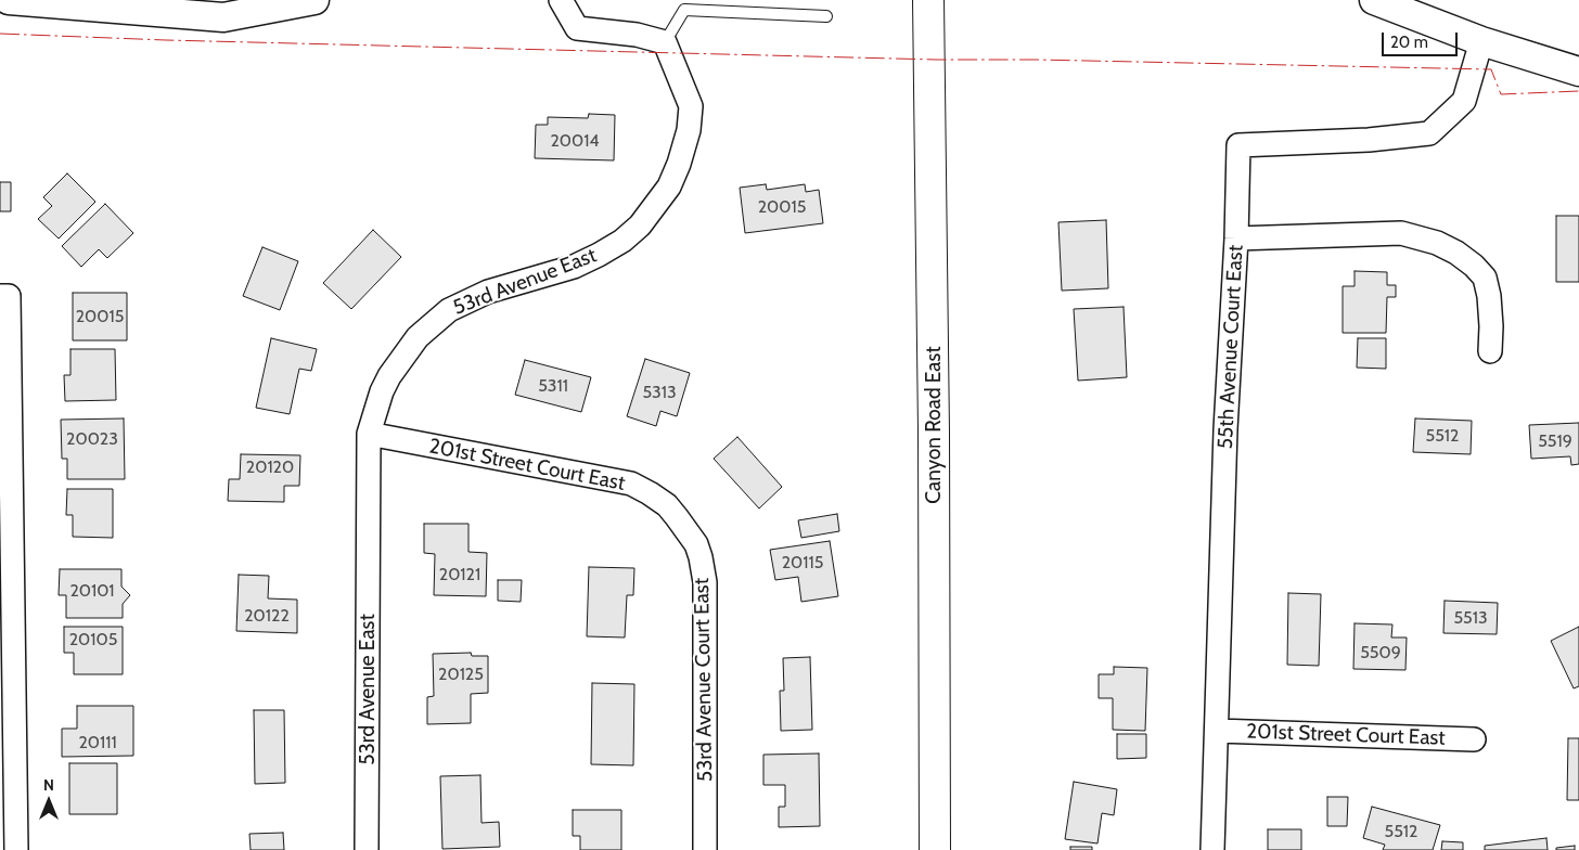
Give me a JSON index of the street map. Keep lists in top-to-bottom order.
{
  "streets": {
    "main road": ["Canyon Road East"],
    "street": [
      "53rd Avenue East",
      "55th Avenue Court East",
      "201st Street Court East",
      "53rd Avenue Court East"
    ]
  },
  "crossings": [
    ["53rd Avenue East", "201st Street Court East"],
    ["55th Avenue Court East", "201st Street Court East"],
    ["201st Street Court East", "53rd Avenue Court East"]
  ],
  "house_numbers": [
    "20014",
    "20015",
    "20015",
    "5311",
    "5313",
    "5512",
    "20023",
    "5519",
    "20120",
    "20115",
    "20121",
    "20101",
    "20122",
    "5513",
    "20105",
    "5509",
    "20125",
    "20111",
    "5512"
  ],
  "scale_bar": "20 m",
  "north": "top"
}
